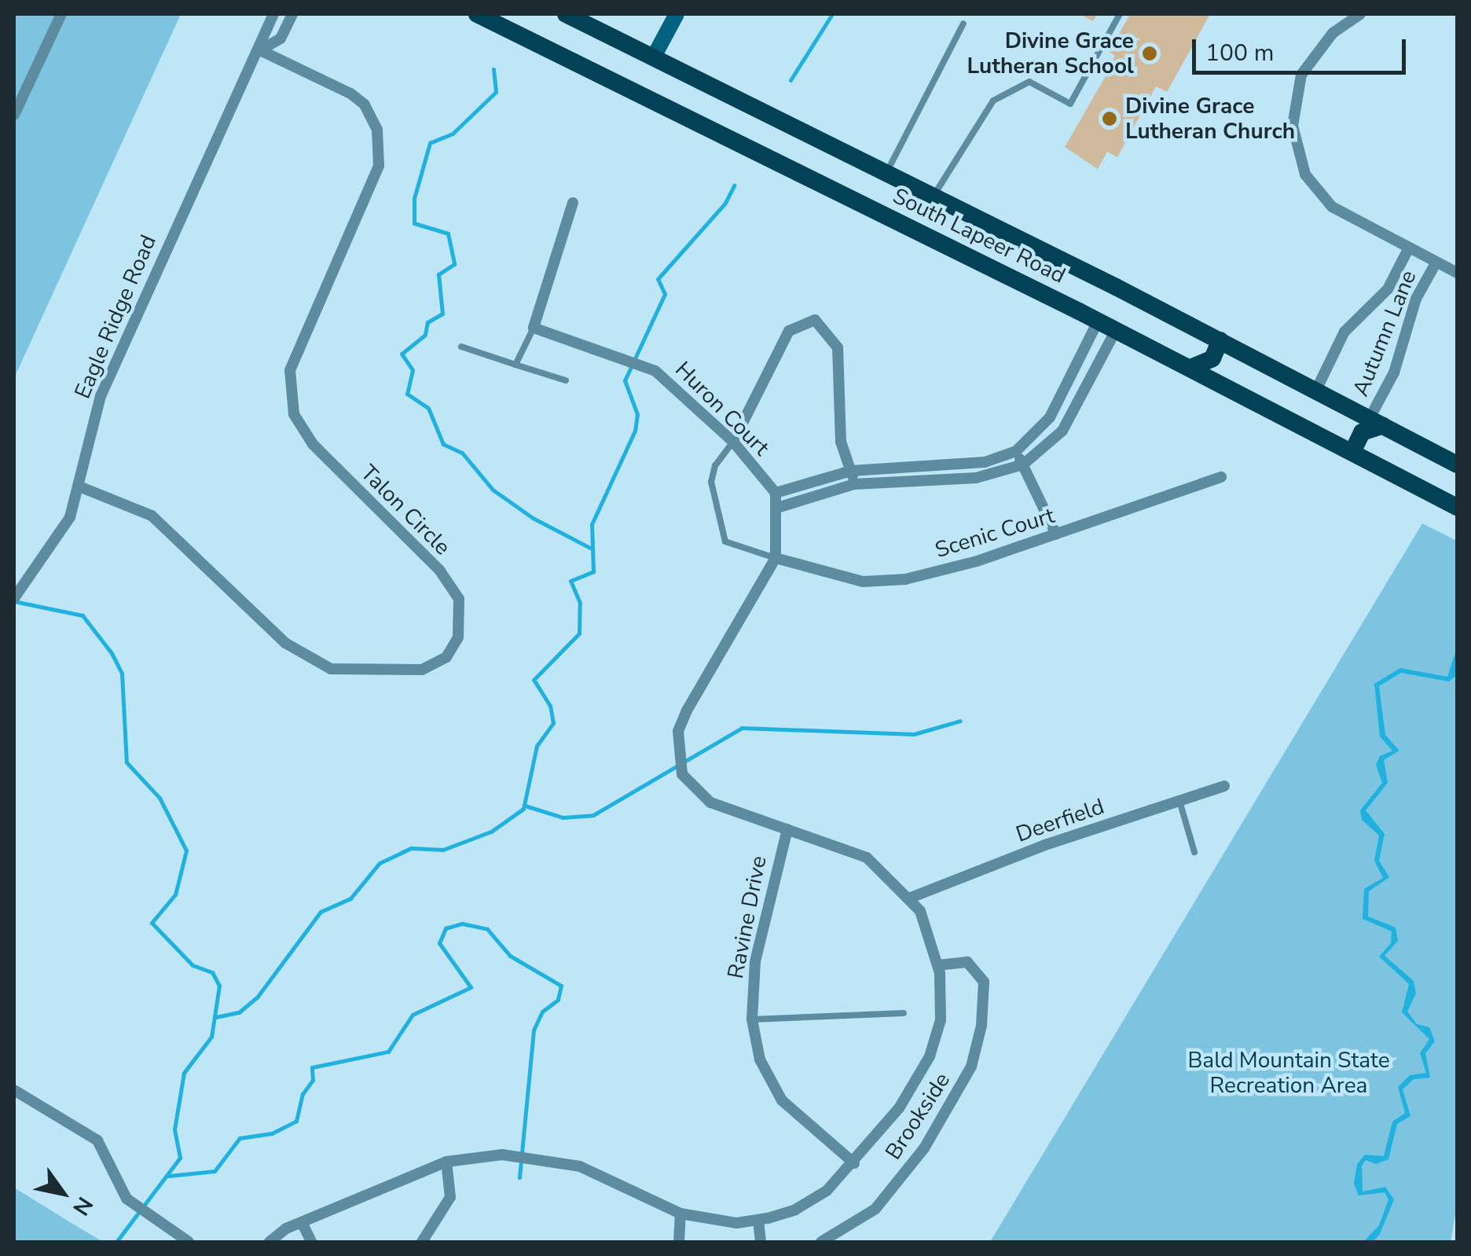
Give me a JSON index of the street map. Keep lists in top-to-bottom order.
{
  "streets": {
    "main road": ["South Lapeer Road"],
    "street": [
      "Eagle Ridge Road",
      "Autumn Lane",
      "Huron Court",
      "Talon Circle",
      "Scenic Court",
      "Deerfield",
      "Ravine Drive",
      "Brookside"
    ]
  },
  "crossings": [
    ["South Lapeer Road", "Autumn Lane"],
    ["Eagle Ridge Road", "Talon Circle"]
  ],
  "parks": ["Bald Mountain State Recreation Area"],
  "places": ["Divine Grace Lutheran School", "Divine Grace Lutheran Church"],
  "scale_bar": "100 m",
  "north": "bottom right"
}
